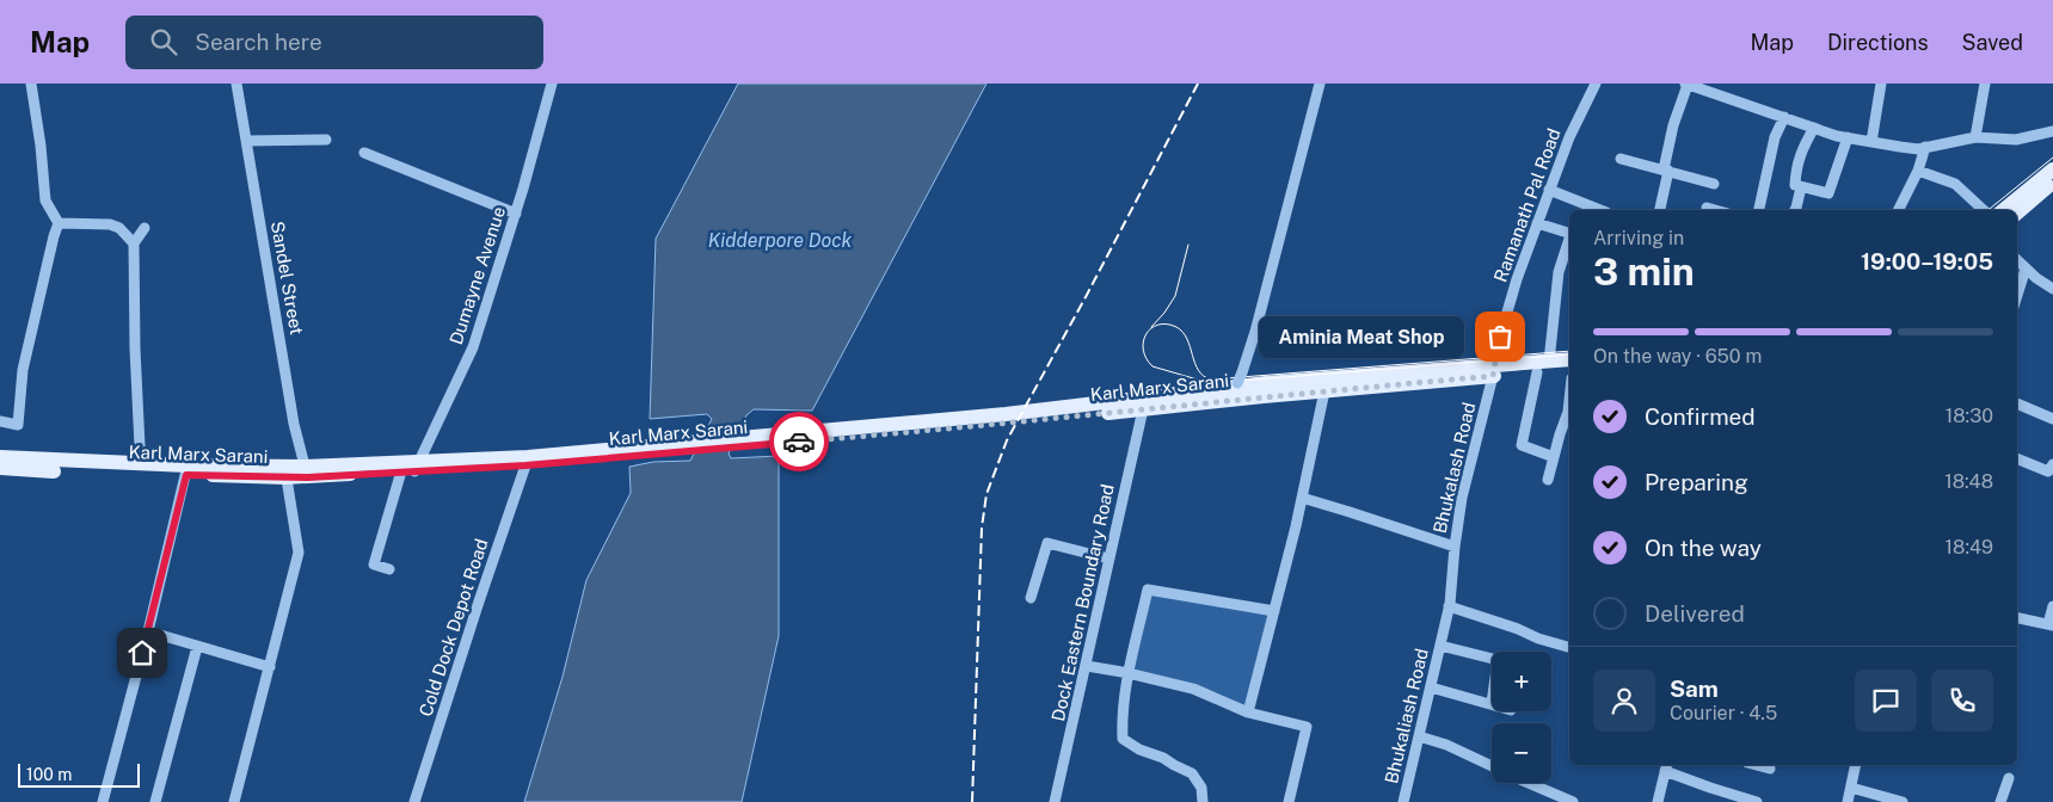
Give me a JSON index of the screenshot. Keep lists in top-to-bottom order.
{
  "streets": {
    "main road": ["Karl Marx Sarani"],
    "street": [
      "Ramanath Pal Road",
      "Dumayne Avenue",
      "Sandel Street",
      "Bhukalash Road",
      "Dock Eastern Boundary Road",
      "Cold Dock Depot Road",
      "Bhukaliash Road"
    ]
  },
  "crossings": [
    ["Ramanath Pal Road", "Karl Marx Sarani"],
    ["Ramanath Pal Road", "Bhukalash Road"],
    ["Dumayne Avenue", "Karl Marx Sarani"],
    ["Sandel Street", "Karl Marx Sarani"],
    ["Karl Marx Sarani", "Bhukalash Road"],
    ["Karl Marx Sarani", "Dock Eastern Boundary Road"],
    ["Karl Marx Sarani", "Cold Dock Depot Road"],
    ["Bhukalash Road", "Bhukaliash Road"]
  ],
  "water": ["Kidderpore Dock"],
  "places": ["Aminia Meat Shop"],
  "scale_bar": "100 m",
  "page": {
    "header": "Map",
    "search": "Search here",
    "nav": ["Map", "Directions", "Saved"],
    "heading": ["3 min", "Arriving in", "19:00–19:05"],
    "panel": ["Sam", "Courier · 4.5"],
    "bar": "On the way · 650 m",
    "bubble": "Aminia Meat Shop",
    "list": [
      ["Confirmed", "18:30"],
      ["Preparing", "18:48"],
      ["On the way", "18:49"],
      "Delivered"
    ],
    "map_buttons": ["+", "−"],
    "scale": "100 m"
  }
}
